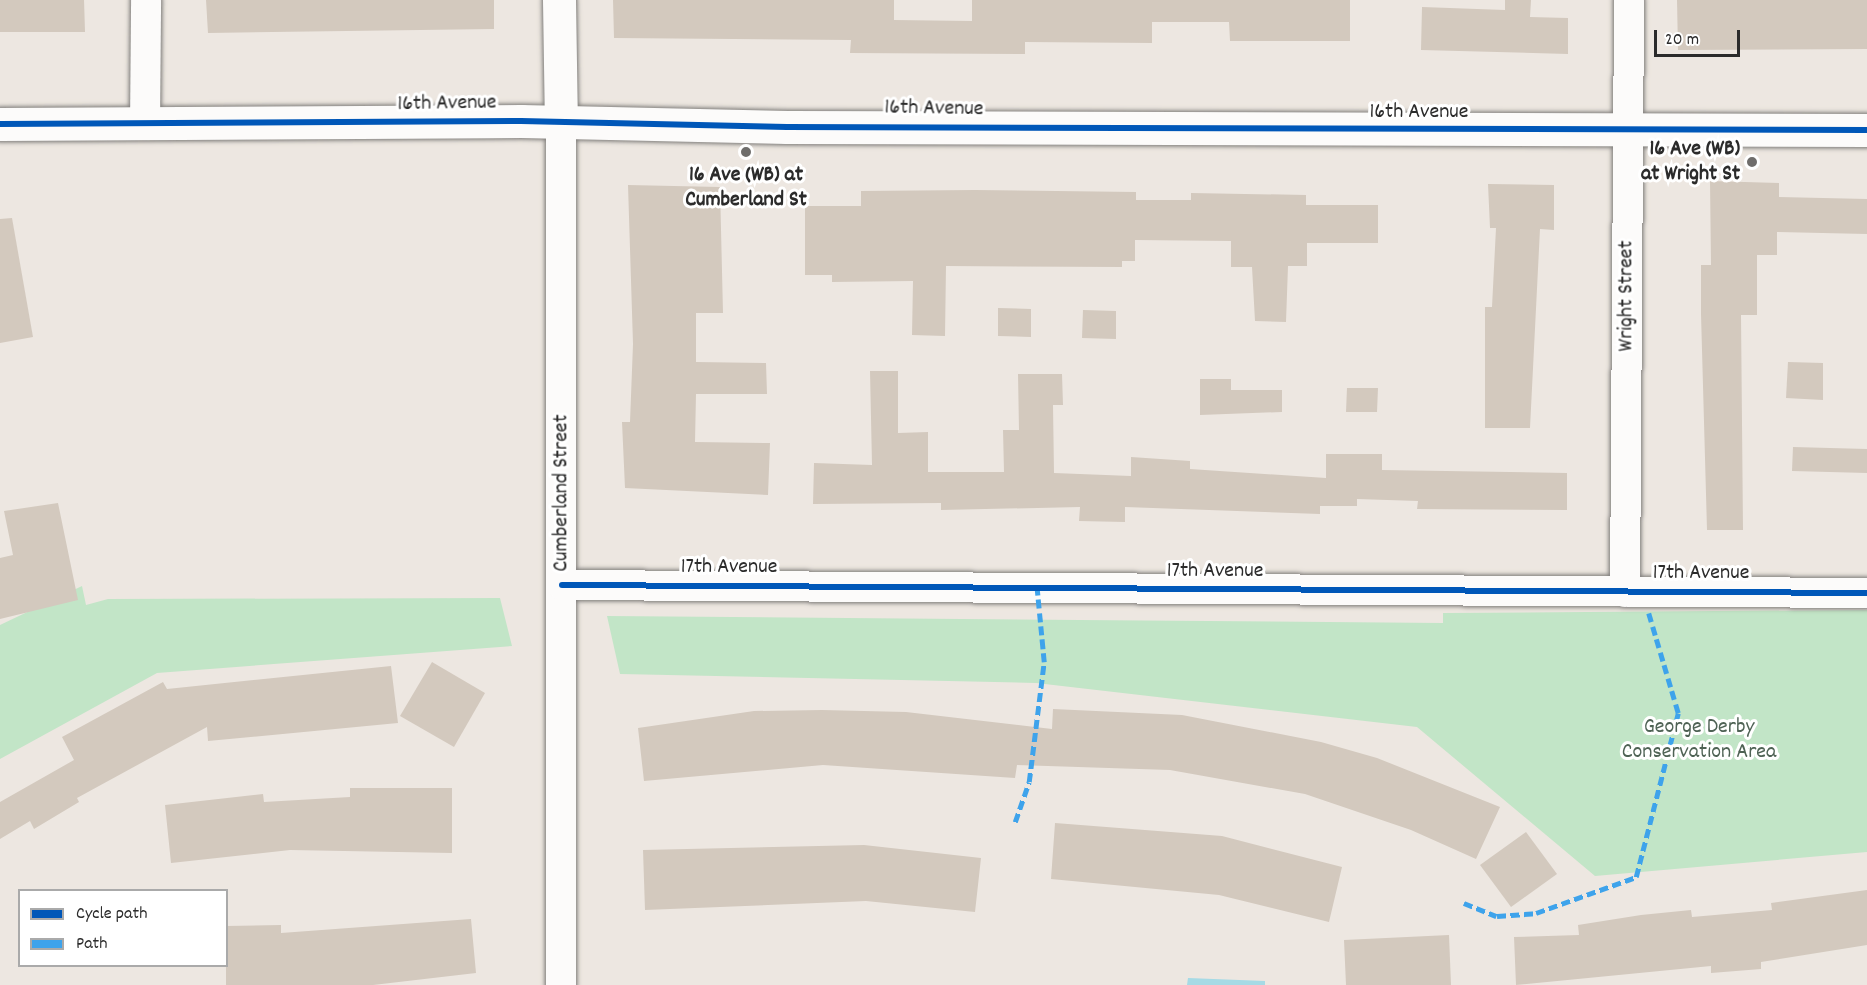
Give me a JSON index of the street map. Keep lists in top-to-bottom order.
{
  "streets": {
    "street": [
      "16th Avenue",
      "Wright Street",
      "Cumberland Street",
      "17th Avenue"
    ]
  },
  "crossings": [
    ["16th Avenue", "Wright Street"],
    ["16th Avenue", "Cumberland Street"],
    ["Wright Street", "17th Avenue"],
    ["Cumberland Street", "17th Avenue"]
  ],
  "parks": ["George Derby Conservation Area"],
  "places": ["16 Ave (WB) at Cumberland St", "16 Ave (WB) at Wright St"],
  "legend": ["Cycle path", "Path"],
  "scale_bar": "20 m"
}
